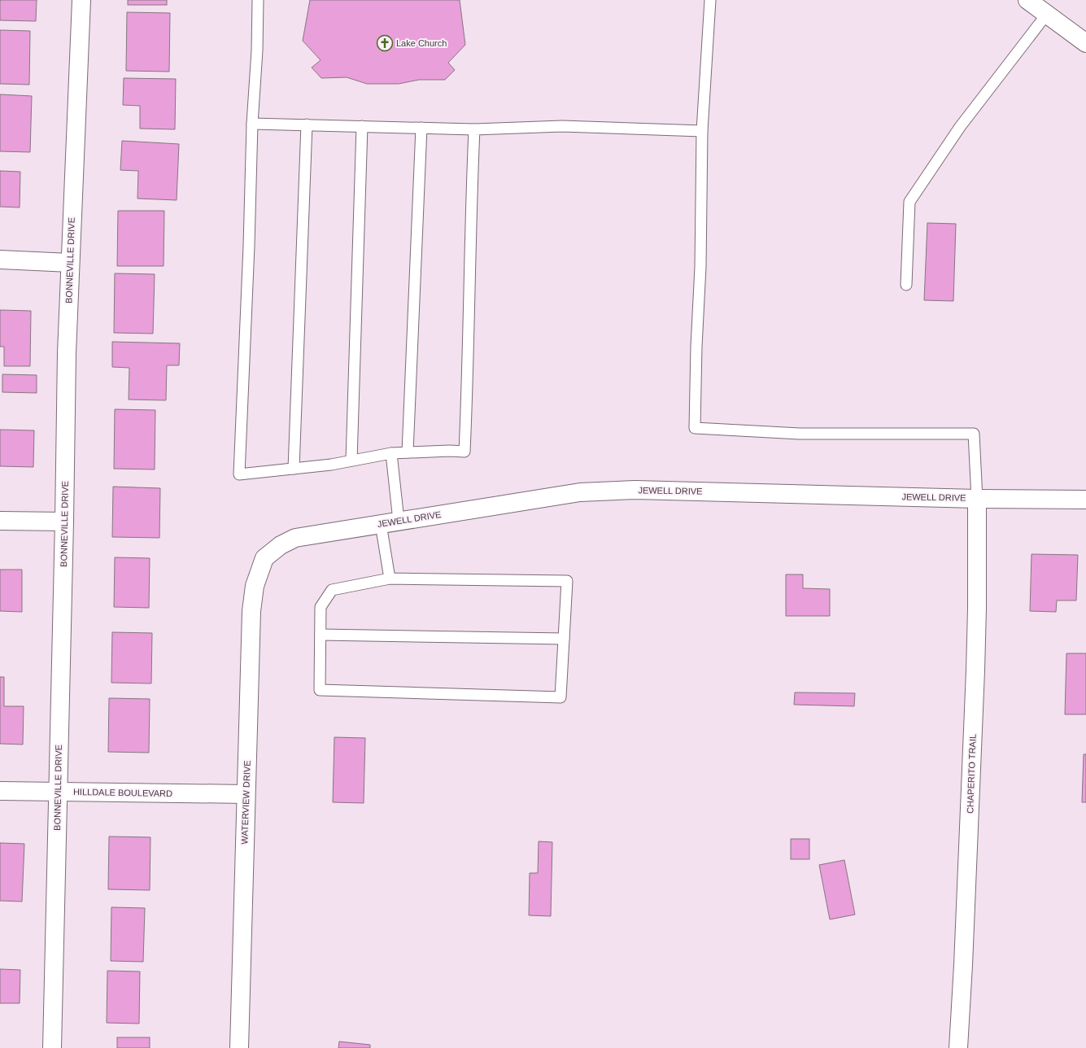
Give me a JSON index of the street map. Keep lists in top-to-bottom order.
{
  "streets": {
    "street": [
      "BONNEVILLE DRIVE",
      "JEWELL DRIVE",
      "CHAPERITO TRAIL",
      "HILLDALE BOULEVARD",
      "WATERVIEW DRIVE"
    ]
  },
  "crossings": [
    ["BONNEVILLE DRIVE", "HILLDALE BOULEVARD"],
    ["JEWELL DRIVE", "CHAPERITO TRAIL"],
    ["JEWELL DRIVE", "WATERVIEW DRIVE"],
    ["HILLDALE BOULEVARD", "WATERVIEW DRIVE"]
  ],
  "places": {
    "church": ["Lake Church"]
  }
}
